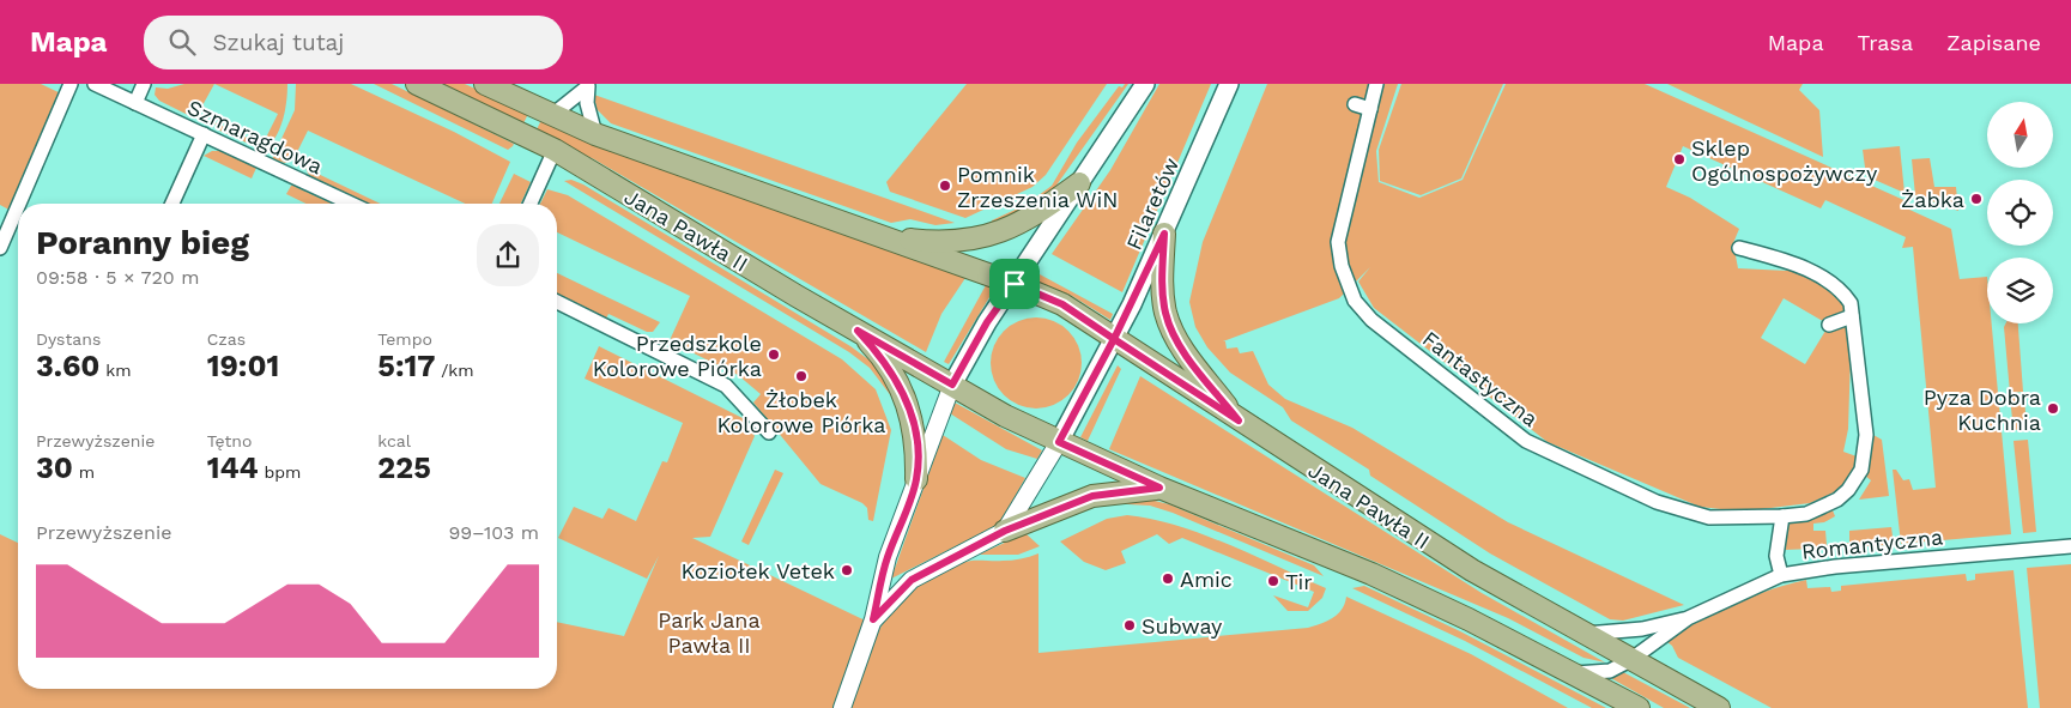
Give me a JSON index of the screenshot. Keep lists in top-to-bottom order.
{
  "streets": {
    "main road": ["Filaretów", "Jana Pawła II"],
    "street": ["Szmaragdowa", "Fantastyczna", "Romantyczna"]
  },
  "crossings": [
    ["Filaretów", "Jana Pawła II"],
    ["Jana Pawła II", "Romantyczna"]
  ],
  "parks": ["Park Jana Pawła II"],
  "places": [
    "Sklep Ogólnospożywczy",
    "Pomnik Zrzeszenia WiN",
    "Żabka",
    "Przedszkole Kolorowe Piórka",
    "Żłobek Kolorowe Piórka",
    "Pyza Dobra Kuchnia",
    "Koziołek Vetek",
    "Amic",
    "Tir",
    "Subway"
  ],
  "north": "top",
  "page": {
    "header": "Mapa",
    "search": "Szukaj tutaj",
    "nav": ["Mapa", "Trasa", "Zapisane"],
    "heading": ["Poranny bieg", "09:58 · 5 × 720 m"],
    "stats": [
      ["Dystans", "3.60 km"],
      ["Czas", "19:01"],
      ["Tempo", "5:17 /km"],
      ["Przewyższenie", "30 m"],
      ["Tętno", "144 bpm"],
      ["kcal", "225"]
    ],
    "chart": ["Przewyższenie", "99–103 m"]
  }
}
